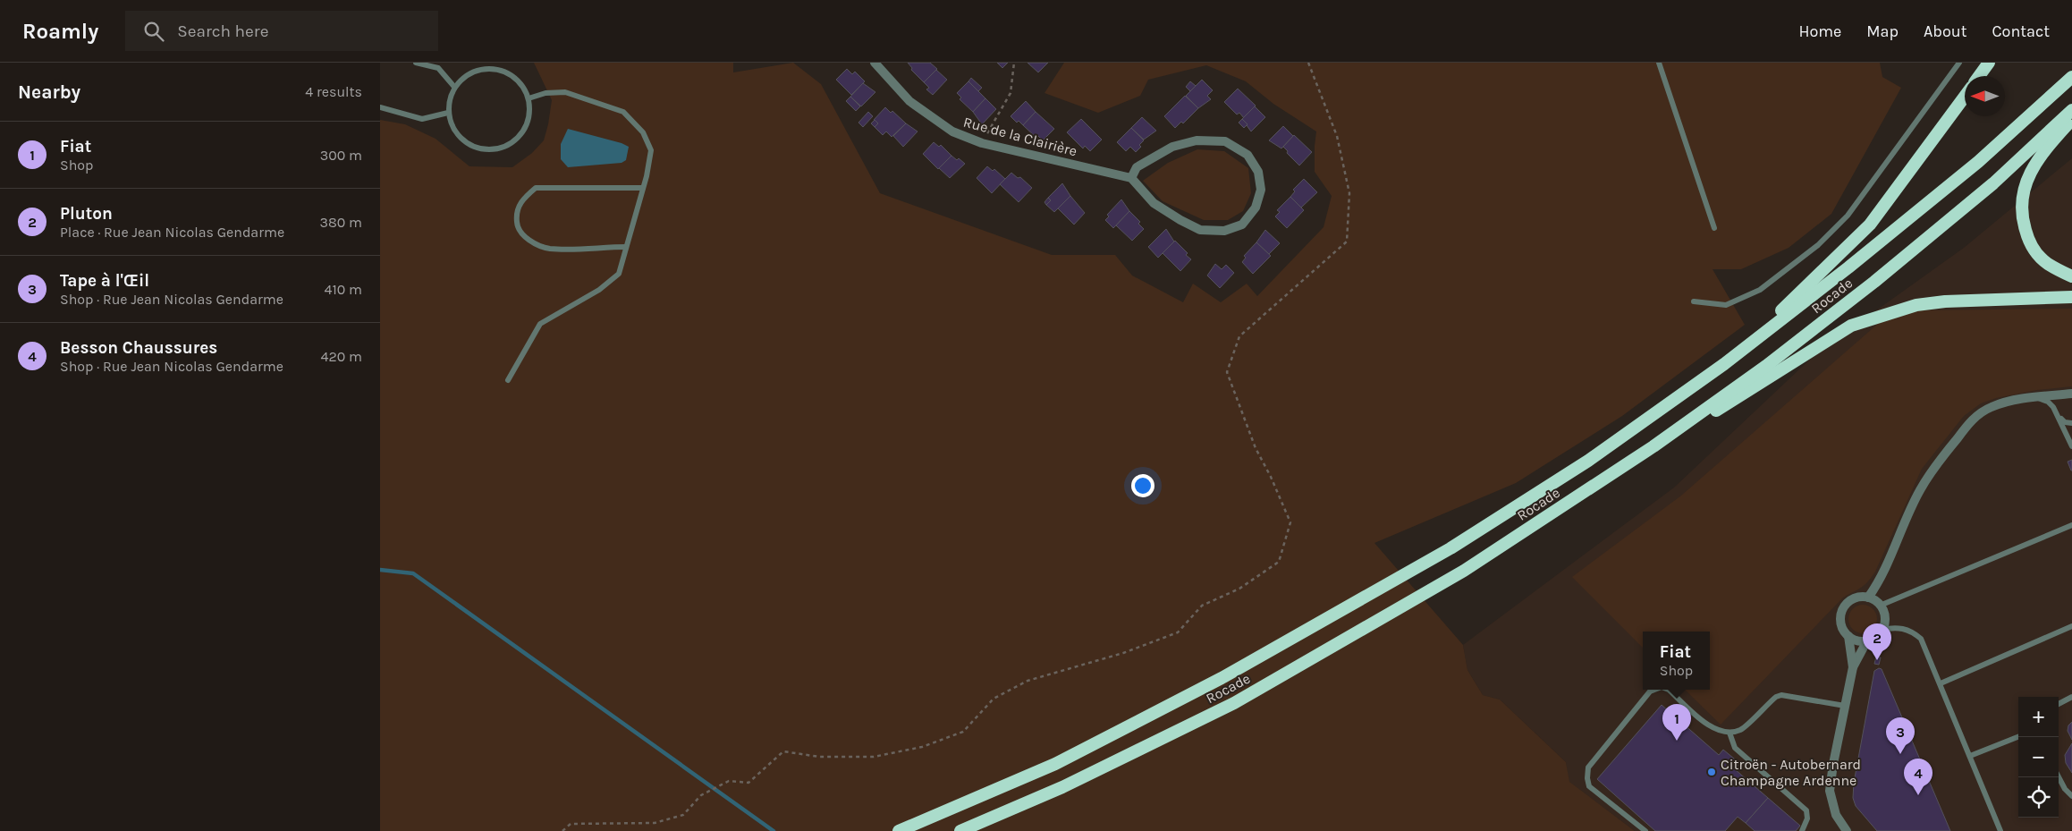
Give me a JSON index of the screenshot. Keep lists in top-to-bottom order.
{
  "streets": {
    "highway": ["Rocade"],
    "street": ["Rue de la Clairière"]
  },
  "places": ["Citroën - Autobernard Champagne Ardenne"],
  "north": "left",
  "page": {
    "header": "Roamly",
    "search": "Search here",
    "nav": [
      "Home",
      "Map",
      "About",
      "Contact"
    ],
    "heading": ["Nearby", "4 results"],
    "list": [
      {
        "mark": "1",
        "name": "Fiat",
        "note": "Shop",
        "value": "300 m"
      },
      {
        "mark": "2",
        "name": "Pluton",
        "note": "Place · Rue Jean Nicolas Gendarme",
        "value": "380 m"
      },
      {
        "mark": "3",
        "name": "Tape à l'Œil",
        "note": "Shop · Rue Jean Nicolas Gendarme",
        "value": "410 m"
      },
      {
        "mark": "4",
        "name": "Besson Chaussures",
        "note": "Shop · Rue Jean Nicolas Gendarme",
        "value": "420 m"
      }
    ],
    "pins": [
      "2",
      "1",
      "3",
      "4"
    ],
    "popup": ["Fiat", "Shop"],
    "map_buttons": ["+", "−"]
  }
}
